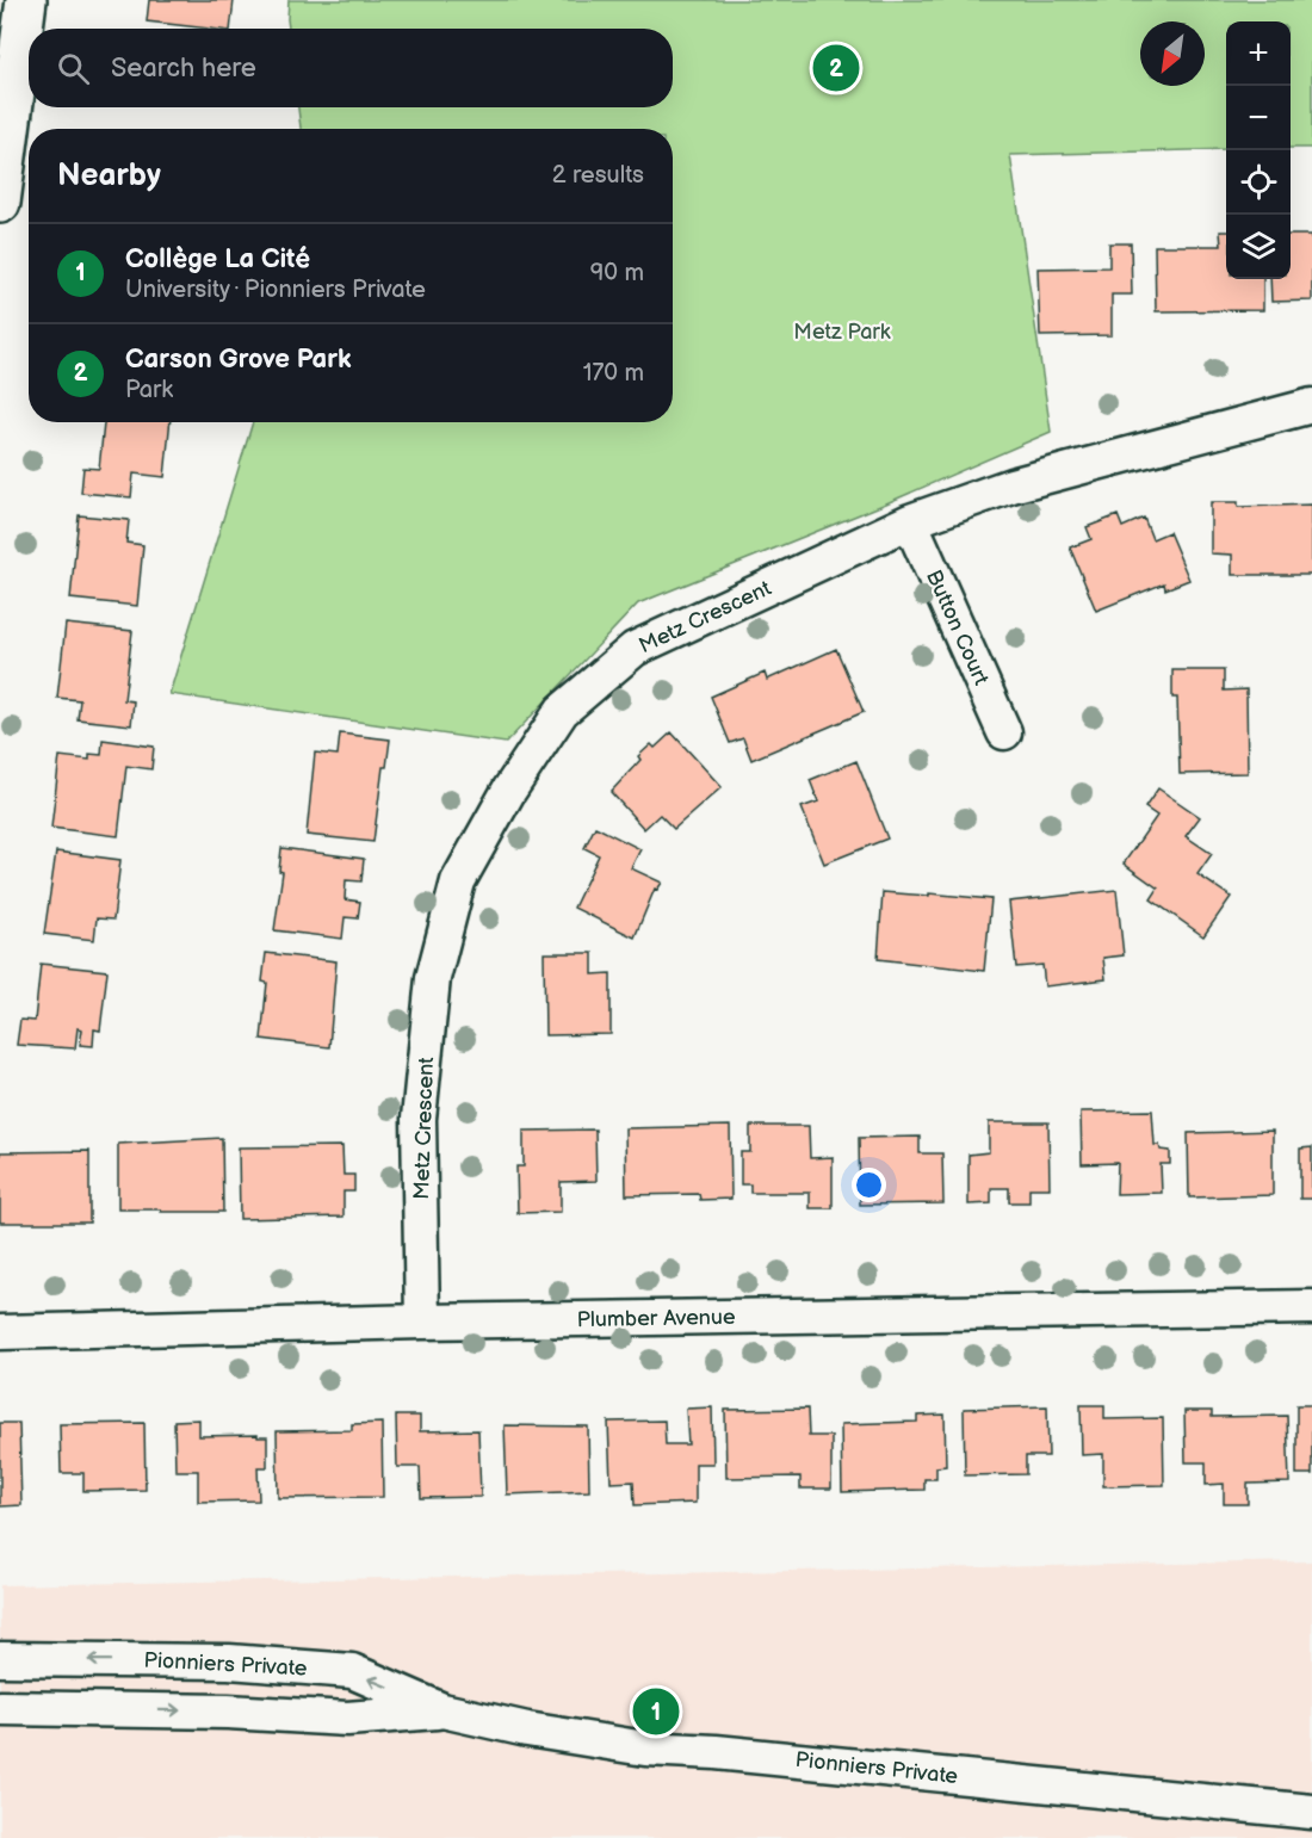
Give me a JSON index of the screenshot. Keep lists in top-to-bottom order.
{
  "streets": {
    "street": [
      "Metz Crescent",
      "Button Court",
      "Plumber Avenue",
      "Pionniers Private"
    ]
  },
  "crossings": [
    ["Metz Crescent", "Button Court"],
    ["Metz Crescent", "Plumber Avenue"]
  ],
  "parks": ["Metz Park"],
  "north": "bottom left",
  "page": {
    "map_buttons": ["+", "−"],
    "search": "Search here",
    "pins": ["2", "1"],
    "heading": ["Nearby", "2 results"],
    "list": [
      {
        "mark": "1",
        "name": "Collège La Cité",
        "note": "University · Pionniers Private",
        "value": "90 m"
      },
      {
        "mark": "2",
        "name": "Carson Grove Park",
        "note": "Park",
        "value": "170 m"
      }
    ]
  }
}
